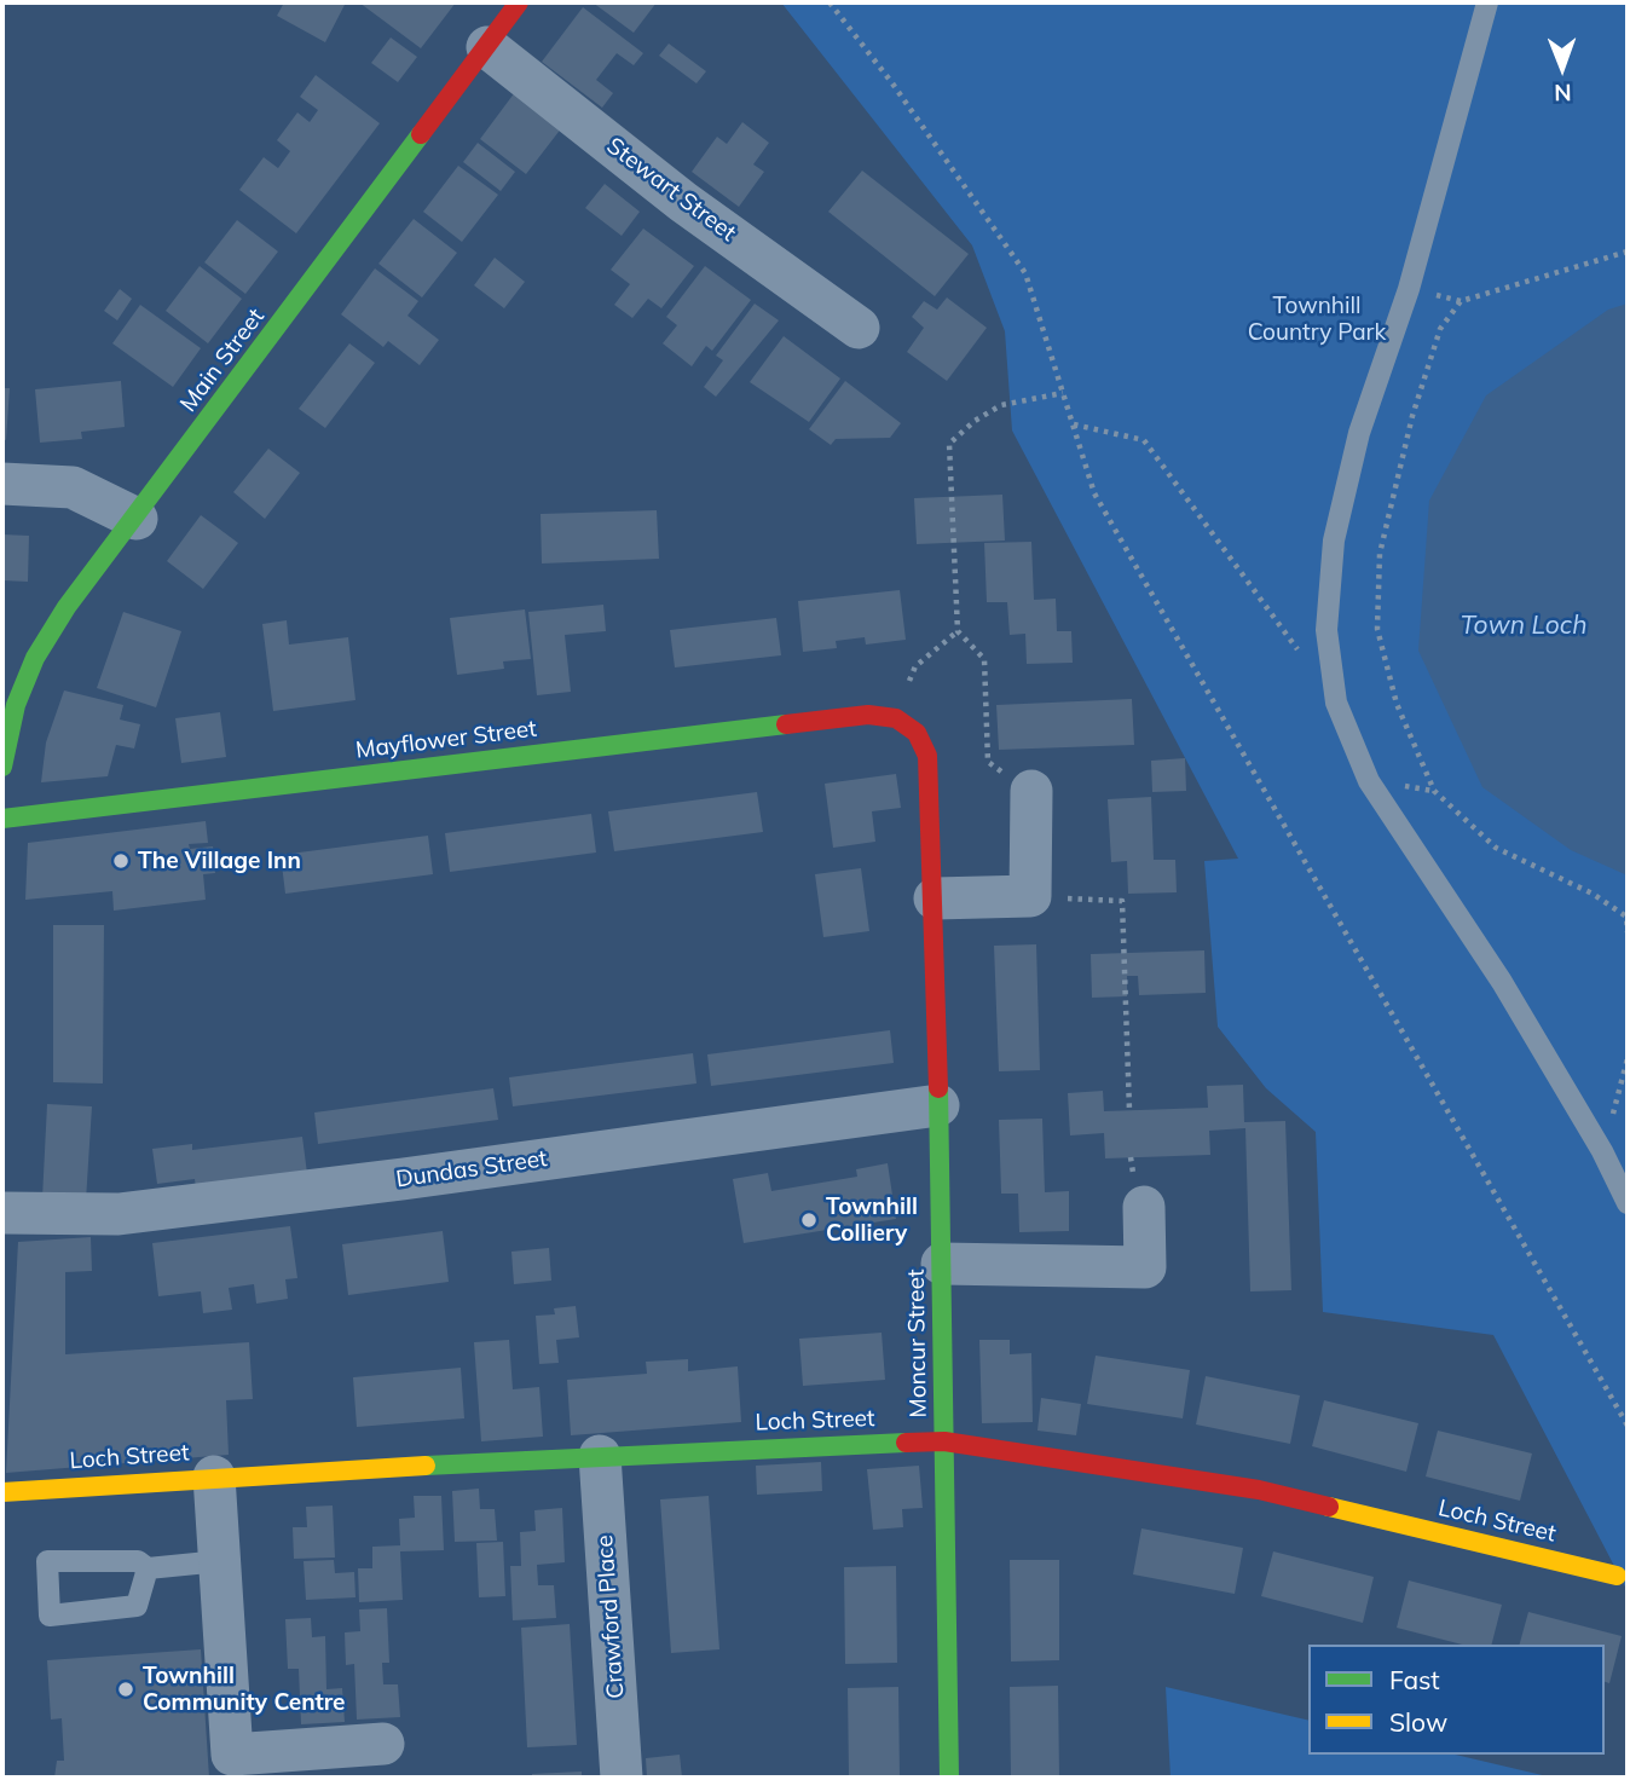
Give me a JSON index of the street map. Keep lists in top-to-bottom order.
{
  "streets": {
    "street": [
      "Stewart Street",
      "Main Street",
      "Mayflower Street",
      "Dundas Street",
      "Moncur Street",
      "Loch Street",
      "Crawford Place"
    ]
  },
  "crossings": [
    ["Stewart Street", "Main Street"],
    ["Mayflower Street", "Moncur Street"],
    ["Dundas Street", "Moncur Street"],
    ["Moncur Street", "Loch Street"],
    ["Loch Street", "Crawford Place"]
  ],
  "water": ["Town Loch"],
  "parks": ["Townhill Country Park"],
  "places": ["The Village Inn", "Townhill Colliery", "Townhill Community Centre"],
  "legend": ["Fast", "Slow"],
  "north": "bottom"
}
